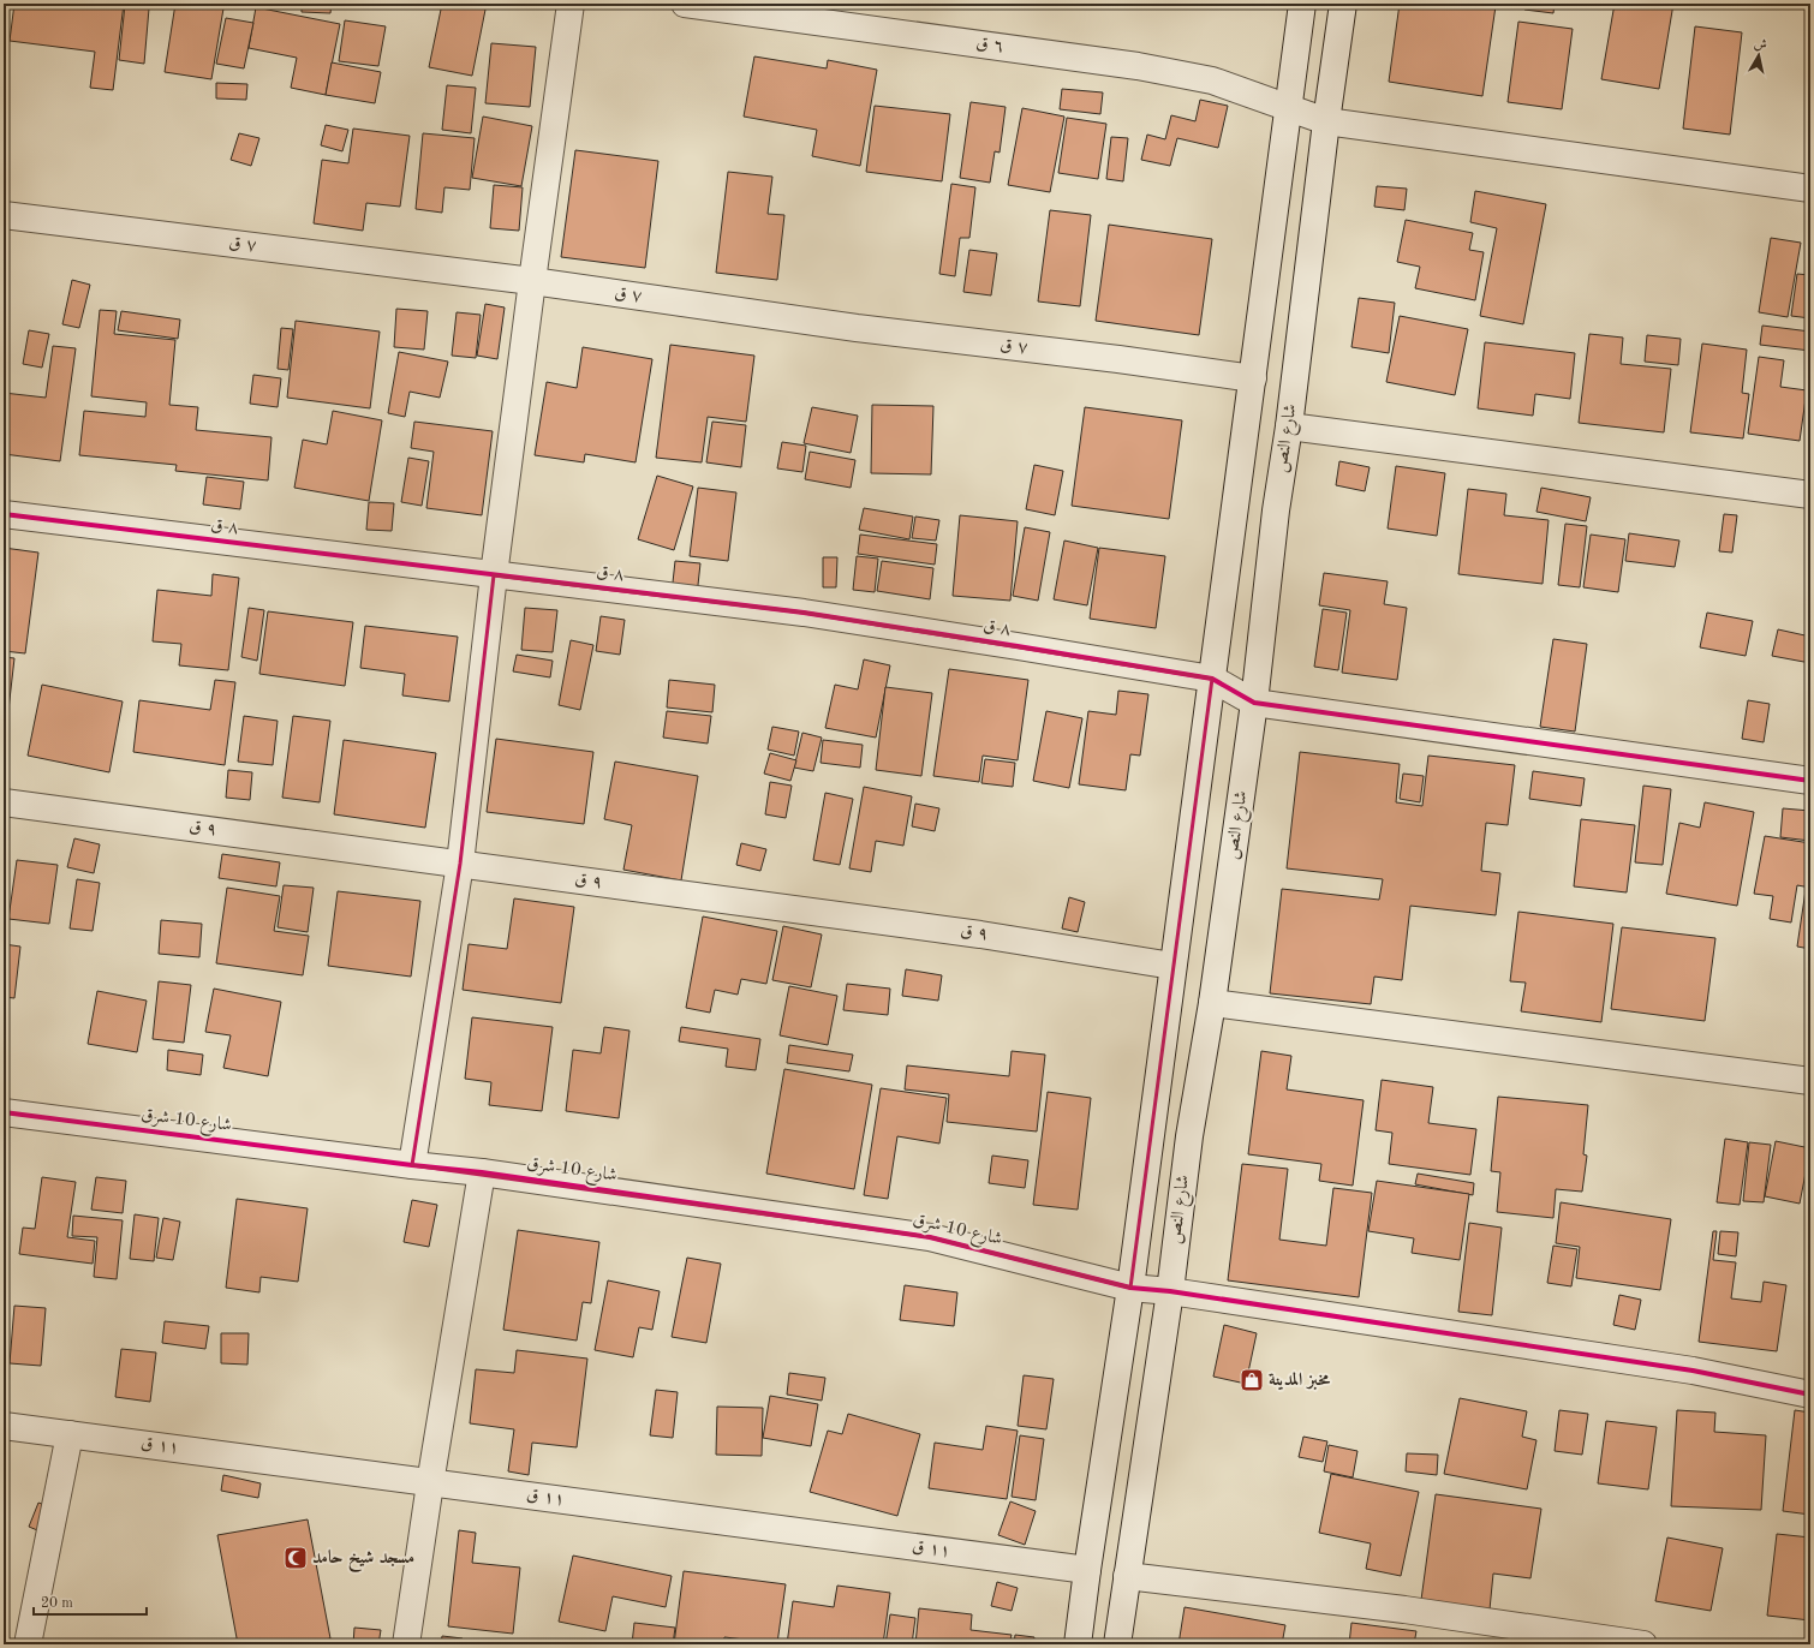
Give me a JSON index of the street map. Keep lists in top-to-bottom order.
{
  "streets": {
    "street": [
      "٦ ق",
      "٧ ق",
      "شارع النص",
      "٨ ق",
      "٩ ق",
      "شارع 10 شرق",
      "١١ ق"
    ]
  },
  "crossings": [
    ["٦ ق", "شارع النص"],
    ["شارع النص", "شارع 10 شرق"]
  ],
  "places": {
    "shop": ["مخبز المدينة"],
    "mosque": ["مسجد شيخ حامد"]
  },
  "scale_bar": "20 m",
  "north": "top"
}
